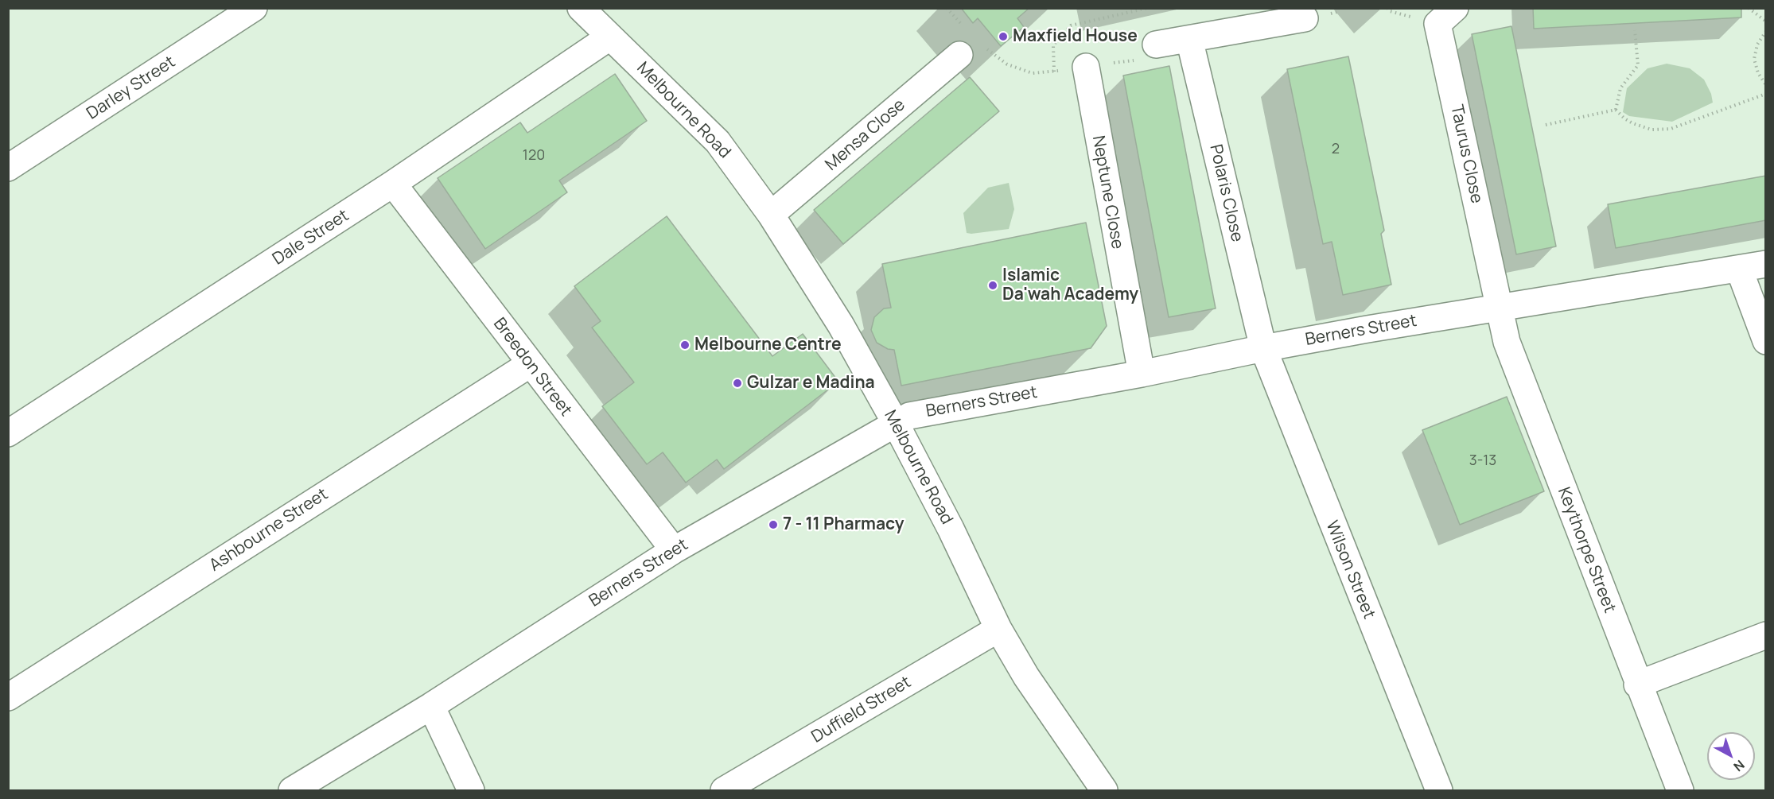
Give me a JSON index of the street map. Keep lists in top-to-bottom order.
{
  "streets": {
    "street": [
      "Darley Street",
      "Melbourne Road",
      "Mensa Close",
      "Taurus Close",
      "Neptune Close",
      "Polaris Close",
      "Dale Street",
      "Berners Street",
      "Breedon Street",
      "Ashbourne Street",
      "Keythorpe Street",
      "Wilson Street",
      "Duffield Street"
    ]
  },
  "crossings": [
    ["Melbourne Road", "Mensa Close"],
    ["Melbourne Road", "Dale Street"],
    ["Melbourne Road", "Berners Street"],
    ["Melbourne Road", "Duffield Street"],
    ["Taurus Close", "Berners Street"],
    ["Taurus Close", "Keythorpe Street"],
    ["Neptune Close", "Berners Street"],
    ["Polaris Close", "Berners Street"],
    ["Polaris Close", "Wilson Street"],
    ["Dale Street", "Breedon Street"],
    ["Berners Street", "Breedon Street"],
    ["Berners Street", "Keythorpe Street"],
    ["Berners Street", "Wilson Street"],
    ["Breedon Street", "Ashbourne Street"]
  ],
  "places": [
    "Maxfield House",
    "Islamic Da'wah Academy",
    "Melbourne Centre",
    "Gulzar e Madina",
    "7 - 11 Pharmacy"
  ],
  "house_numbers": ["2", "120", "3-13"],
  "north": "bottom right"
}
